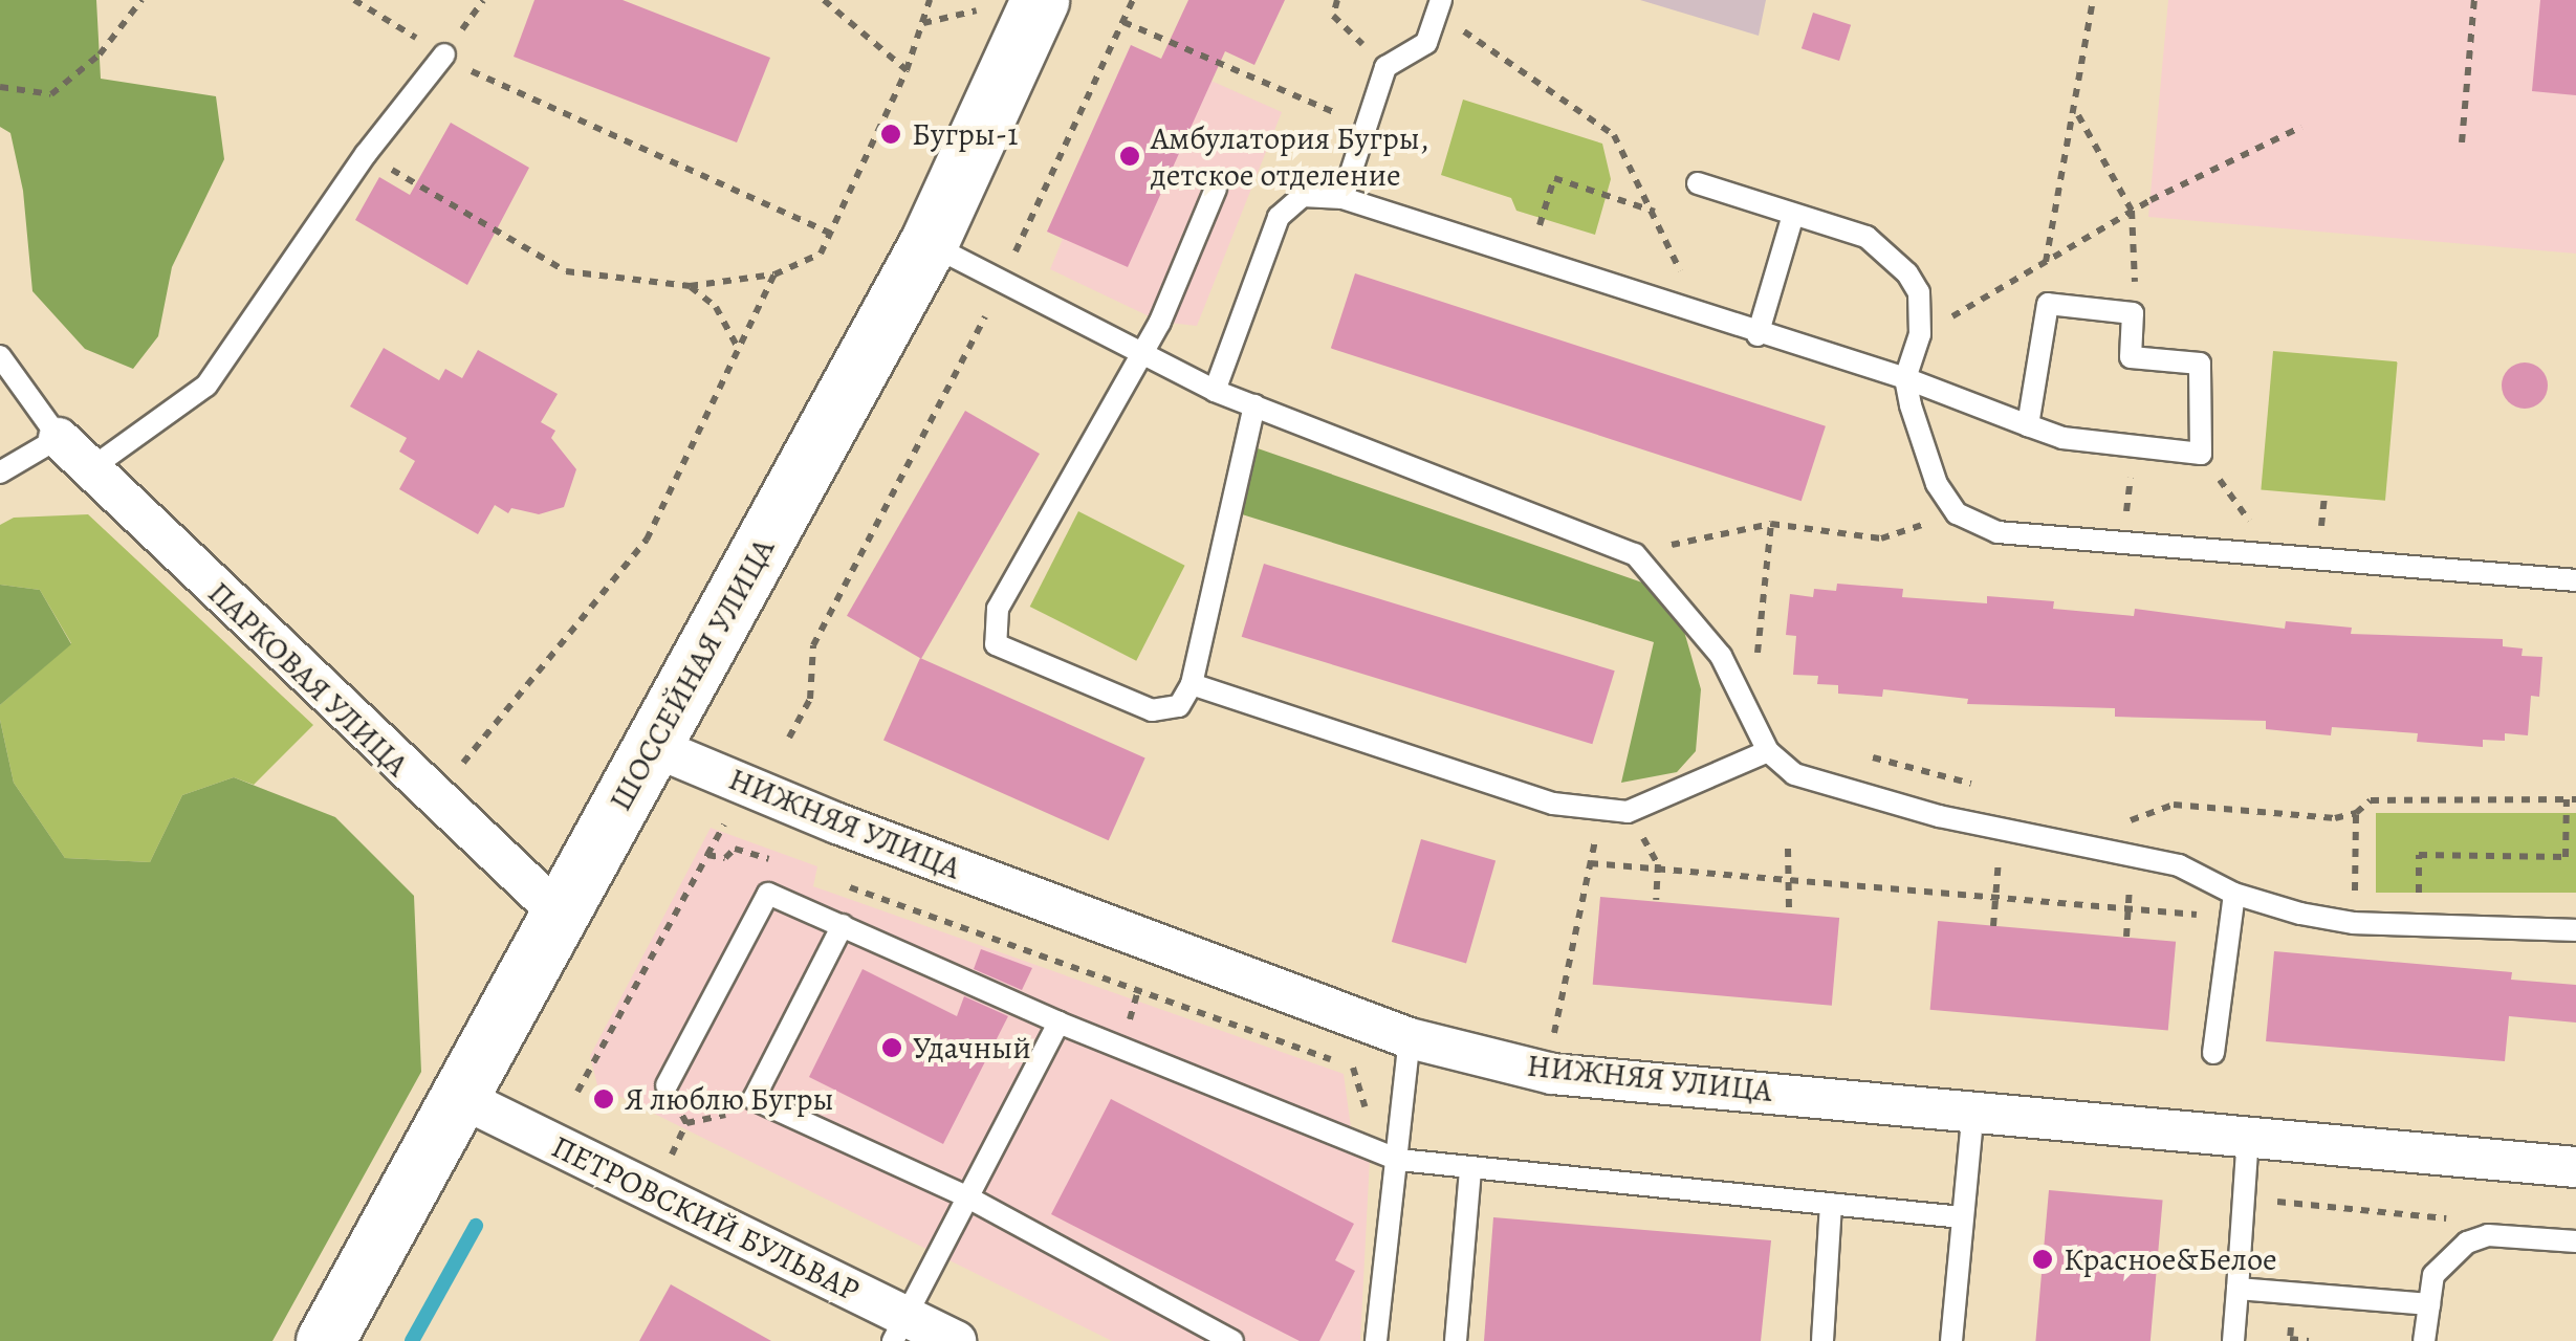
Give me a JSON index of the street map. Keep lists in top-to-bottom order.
{
  "streets": {
    "main road": ["ШОССЕЙНАЯ УЛИЦА"],
    "street": ["ПАРКОВАЯ УЛИЦА", "НИЖНЯЯ УЛИЦА", "ПЕТРОВСКИЙ БУЛЬВАР"]
  },
  "crossings": [
    ["ШОССЕЙНАЯ УЛИЦА", "ПАРКОВАЯ УЛИЦА"],
    ["ШОССЕЙНАЯ УЛИЦА", "НИЖНЯЯ УЛИЦА"],
    ["ШОССЕЙНАЯ УЛИЦА", "ПЕТРОВСКИЙ БУЛЬВАР"]
  ],
  "places": [
    "Бугры-1",
    "Амбулатория Бугры, детское отделение",
    "Удачный",
    "Я люблю Бугры",
    "Красное&Белое"
  ]
}
